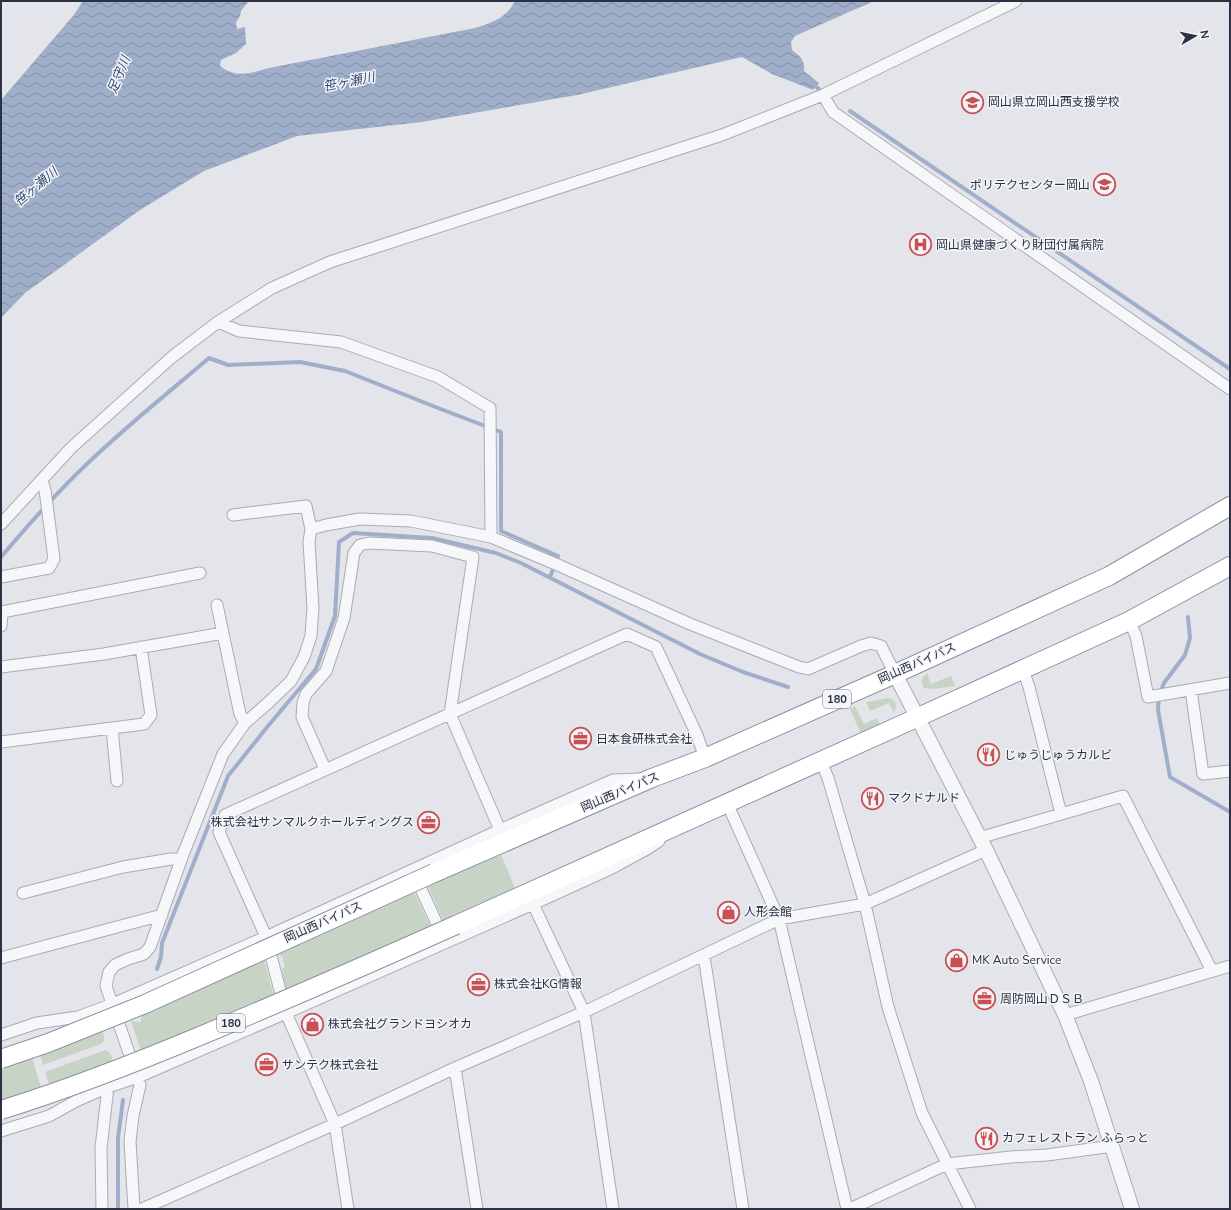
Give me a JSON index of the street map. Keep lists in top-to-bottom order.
{
  "streets": {
    "highway": ["岡山西バイパス", "180"]
  },
  "water": ["足守川", "笹ヶ瀬川"],
  "places": {
    "school or university": ["岡山県立岡山西支援学校", "ポリテクセンター岡山"],
    "hospital": ["岡山県健康づくり財団付属病院"],
    "office": [
      "日本食研株式会社",
      "株式会社サンマルクホールディングス",
      "株式会社KG情報",
      "周防岡山ＤＳＢ",
      "サンテク株式会社"
    ],
    "restaurant": ["じゅうじゅうカルビ", "マクドナルド", "カフェレストラン ふらっと"],
    "shop": ["人形会館", "MK Auto Service", "株式会社グランドヨシオカ"]
  },
  "north": "right"
}
